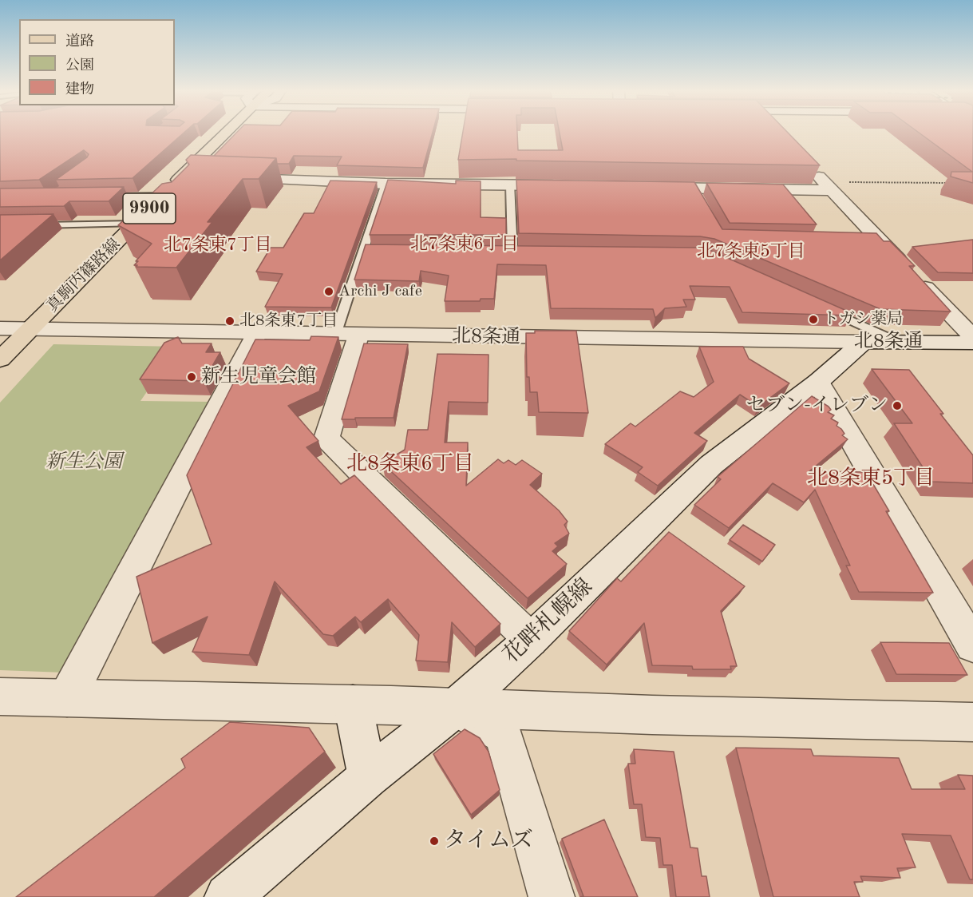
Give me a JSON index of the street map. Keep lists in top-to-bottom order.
{
  "streets": {
    "main road": ["9900", "真駒内篠路線"],
    "street": ["北8条通", "花畔札幌線"]
  },
  "crossings": [
    ["真駒内篠路線", "北8条通"],
    ["北8条通", "花畔札幌線"]
  ],
  "districts": [
    "北7条東6丁目",
    "北7条東7丁目",
    "北7条東5丁目",
    "北8条東6丁目",
    "北8条東5丁目"
  ],
  "parks": ["新生公園"],
  "places": [
    "Archi J cafe",
    "トガシ薬局",
    "北8条東7丁目",
    "新生児童会館",
    "セブン-イレブン",
    "タイムズ"
  ],
  "legend": ["道路", "公園", "建物"]
}
